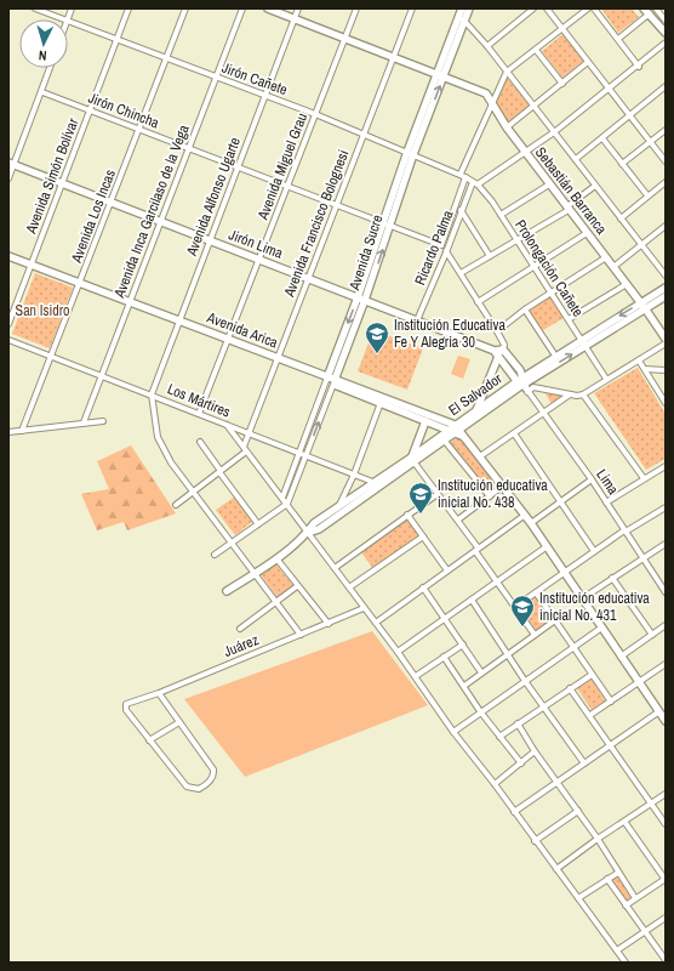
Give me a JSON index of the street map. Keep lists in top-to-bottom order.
{
  "streets": {
    "street": [
      "Jirón Cañete",
      "Jirón Chincha",
      "Avenida Miguel Grau",
      "Avenida Simón Bolívar",
      "Sebastián Barranca",
      "Avenida Alfonso Ugarte",
      "Avenida Inca Garcilaso de la Vega",
      "Avenida Los Incas",
      "Avenida Francisco Bolognesi",
      "Jirón Lima",
      "Ricardo Palma",
      "Avenida Sucre",
      "Prolongación Cañete",
      "Avenida Arica",
      "El Salvador",
      "Los Mártires",
      "Lima",
      "Juárez"
    ]
  },
  "crossings": [
    ["Jirón Cañete", "Avenida Miguel Grau"],
    ["Jirón Cañete", "Avenida Simón Bolívar"],
    ["Jirón Cañete", "Avenida Alfonso Ugarte"],
    ["Jirón Cañete", "Avenida Inca Garcilaso de la Vega"],
    ["Jirón Cañete", "Avenida Los Incas"],
    ["Jirón Cañete", "Avenida Francisco Bolognesi"],
    ["Jirón Cañete", "Ricardo Palma"],
    ["Jirón Cañete", "Avenida Sucre"],
    ["Jirón Cañete", "Prolongación Cañete"],
    ["Jirón Chincha", "Avenida Miguel Grau"],
    ["Jirón Chincha", "Avenida Simón Bolívar"],
    ["Jirón Chincha", "Avenida Alfonso Ugarte"],
    ["Jirón Chincha", "Avenida Inca Garcilaso de la Vega"],
    ["Jirón Chincha", "Avenida Los Incas"],
    ["Jirón Chincha", "Avenida Francisco Bolognesi"],
    ["Jirón Chincha", "Ricardo Palma"],
    ["Jirón Chincha", "Avenida Sucre"],
    ["Avenida Miguel Grau", "Sebastián Barranca"],
    ["Avenida Miguel Grau", "Jirón Lima"],
    ["Avenida Miguel Grau", "Avenida Arica"],
    ["Avenida Miguel Grau", "Los Mártires"],
    ["Avenida Simón Bolívar", "Jirón Lima"],
    ["Avenida Simón Bolívar", "Avenida Arica"],
    ["Sebastián Barranca", "Avenida Alfonso Ugarte"],
    ["Sebastián Barranca", "Avenida Francisco Bolognesi"],
    ["Sebastián Barranca", "Ricardo Palma"],
    ["Sebastián Barranca", "Avenida Sucre"],
    ["Sebastián Barranca", "El Salvador"],
    ["Avenida Alfonso Ugarte", "Jirón Lima"],
    ["Avenida Alfonso Ugarte", "Avenida Arica"],
    ["Avenida Alfonso Ugarte", "Los Mártires"],
    ["Avenida Inca Garcilaso de la Vega", "Jirón Lima"],
    ["Avenida Inca Garcilaso de la Vega", "Avenida Arica"],
    ["Avenida Inca Garcilaso de la Vega", "Los Mártires"],
    ["Avenida Los Incas", "Jirón Lima"],
    ["Avenida Los Incas", "Avenida Arica"],
    ["Avenida Los Incas", "Los Mártires"],
    ["Avenida Francisco Bolognesi", "Jirón Lima"],
    ["Avenida Francisco Bolognesi", "Avenida Arica"],
    ["Avenida Francisco Bolognesi", "Los Mártires"],
    ["Jirón Lima", "Ricardo Palma"],
    ["Jirón Lima", "Avenida Sucre"],
    ["Ricardo Palma", "Prolongación Cañete"],
    ["Avenida Sucre", "Avenida Arica"],
    ["Avenida Sucre", "Los Mártires"],
    ["Prolongación Cañete", "El Salvador"],
    ["Avenida Arica", "El Salvador"],
    ["El Salvador", "Los Mártires"],
    ["El Salvador", "Lima"]
  ],
  "parks": ["San Isidro"],
  "places": {
    "school or university": ["Institución Educativa Fe Y Alegria 30", "Institución educativa inicial No. 438", "Institución educativa inicial No. 431"]
  },
  "north": "bottom"
}
